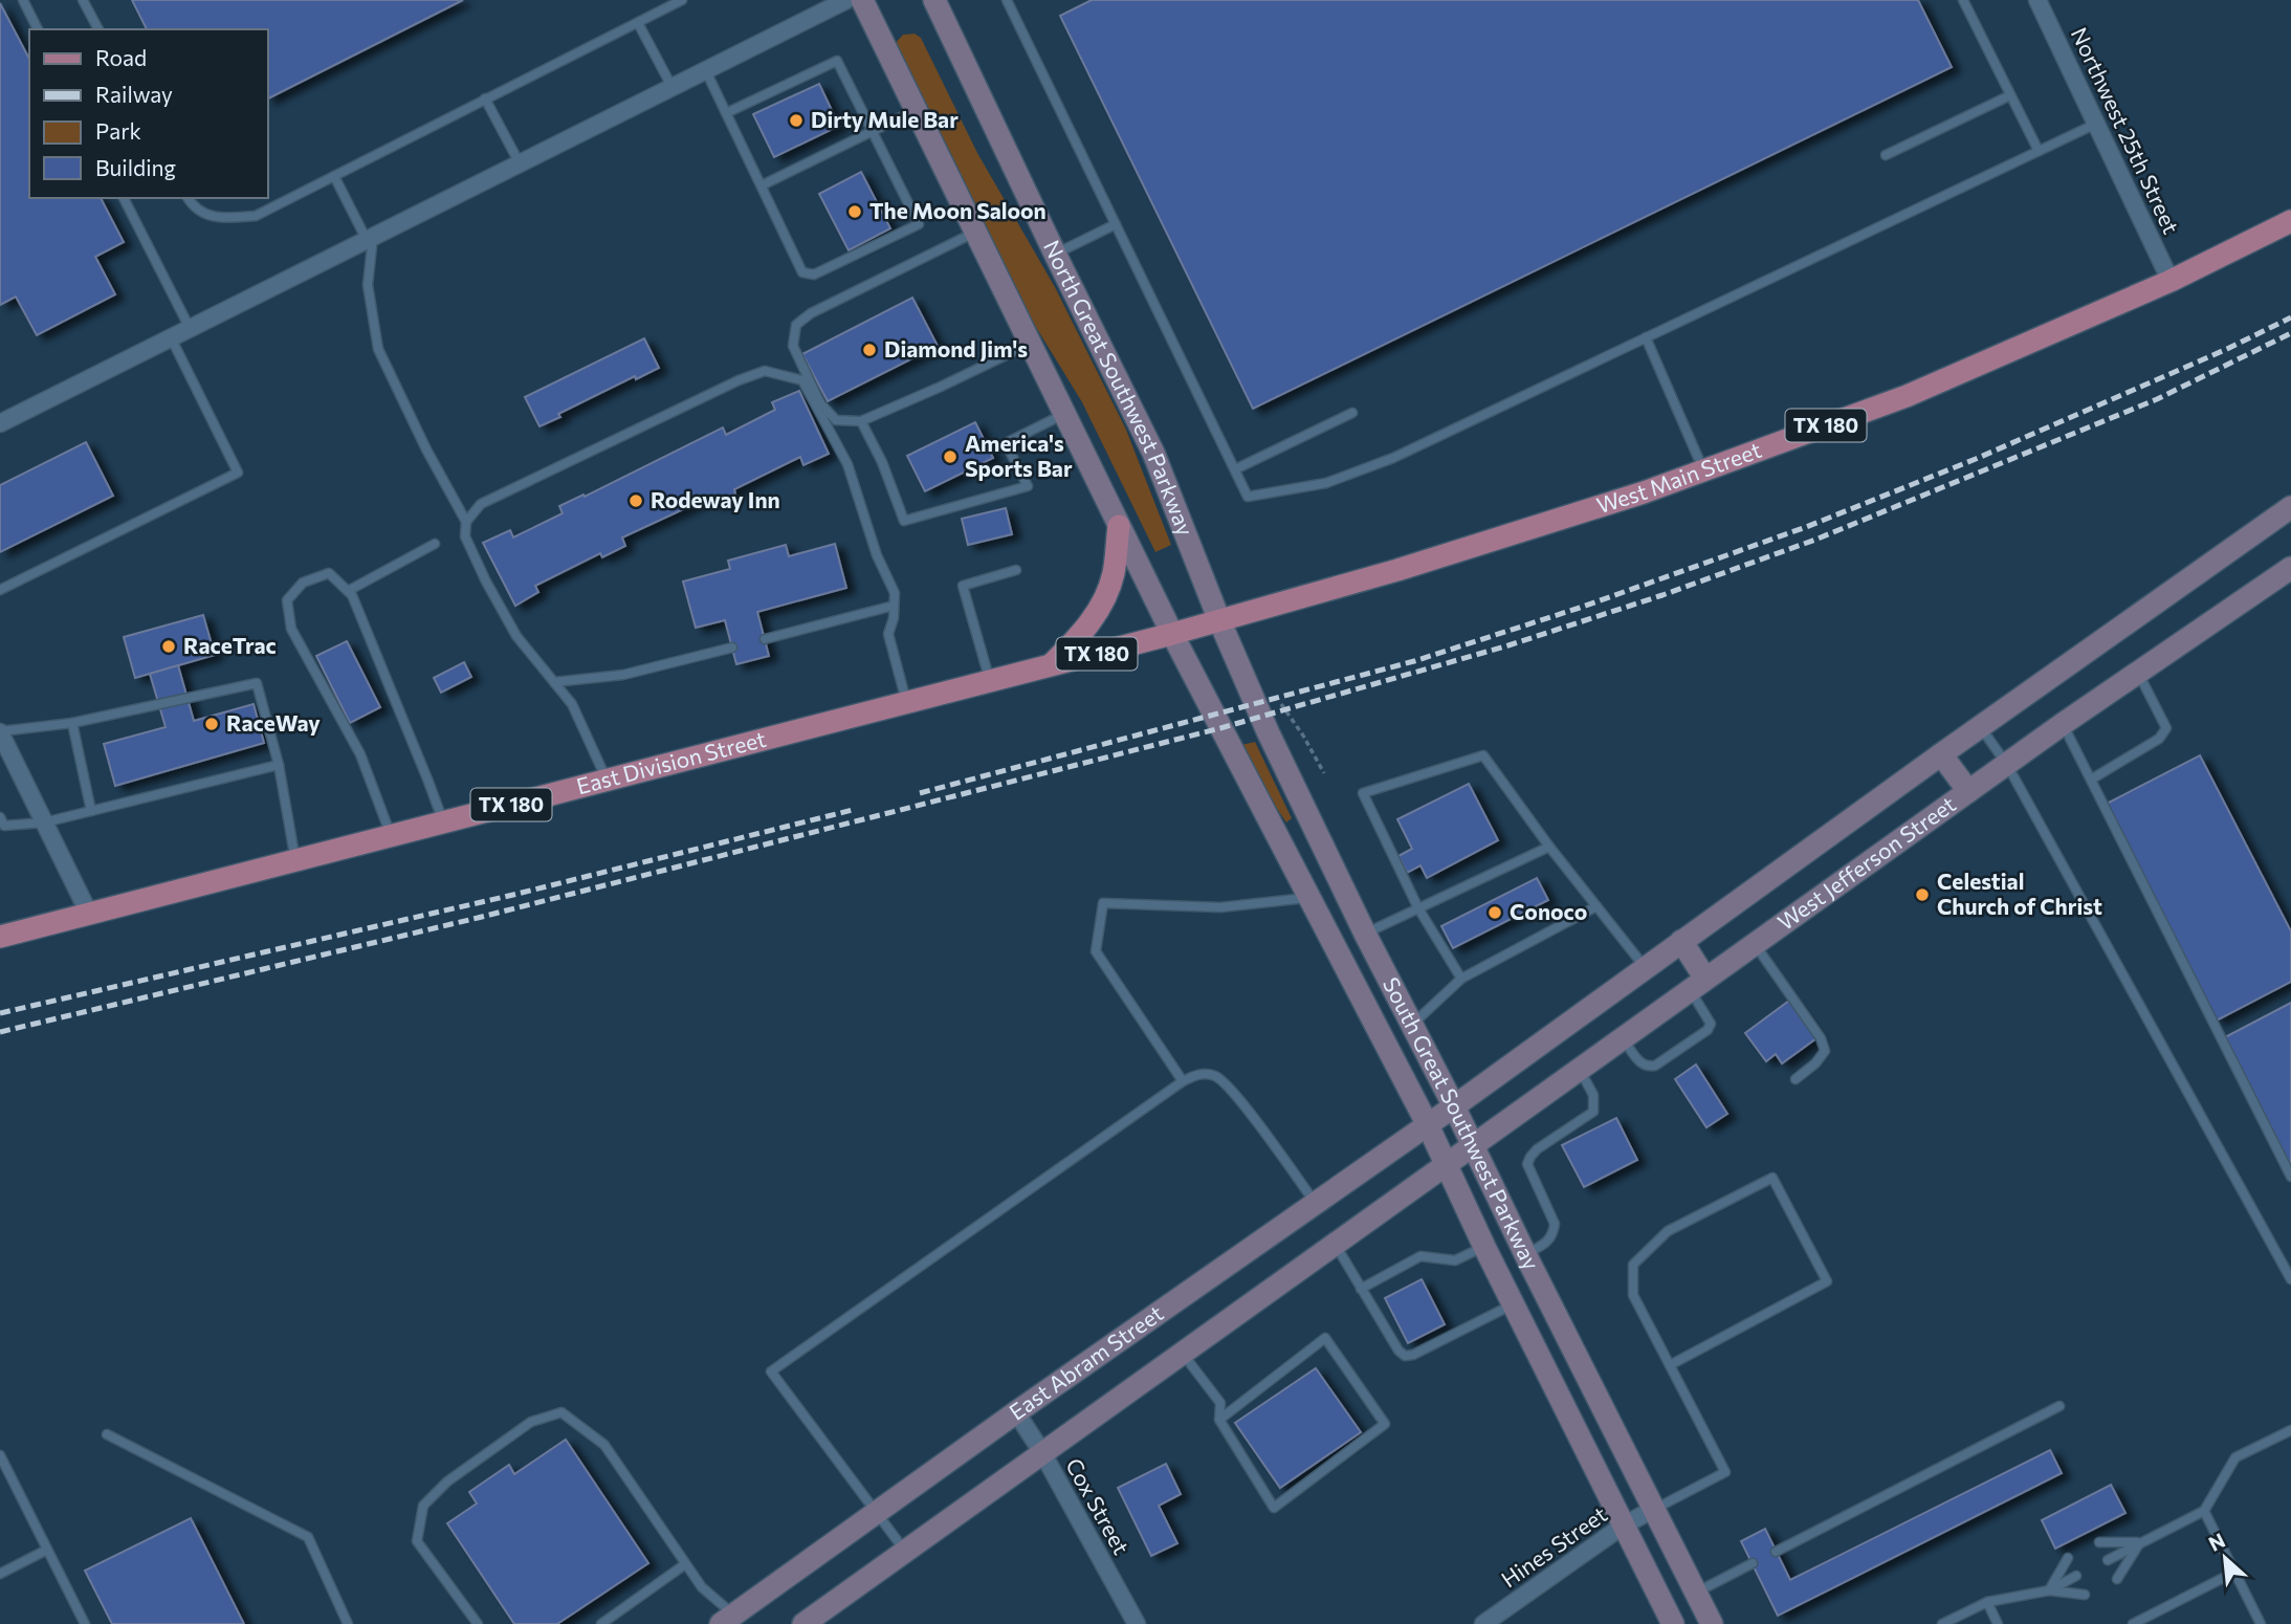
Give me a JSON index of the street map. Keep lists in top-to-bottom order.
{
  "streets": {
    "main road": [
      "North Great Southwest Parkway",
      "TX 180",
      "West Main Street",
      "East Division Street",
      "West Jefferson Street",
      "South Great Southwest Parkway",
      "East Abram Street"
    ],
    "street": ["Northwest 25th Street", "Cox Street", "Hines Street"]
  },
  "crossings": [
    ["Northwest 25th Street", "West Main Street"],
    ["North Great Southwest Parkway", "West Main Street"],
    ["North Great Southwest Parkway", "South Great Southwest Parkway"],
    ["West Main Street", "East Division Street"],
    ["West Main Street", "South Great Southwest Parkway"],
    ["East Division Street", "South Great Southwest Parkway"],
    ["West Jefferson Street", "South Great Southwest Parkway"],
    ["West Jefferson Street", "East Abram Street"],
    ["South Great Southwest Parkway", "East Abram Street"],
    ["South Great Southwest Parkway", "Hines Street"],
    ["East Abram Street", "Cox Street"]
  ],
  "places": [
    "Dirty Mule Bar",
    "The Moon Saloon",
    "Diamond Jim's",
    "America's Sports Bar",
    "Rodeway Inn",
    "RaceTrac",
    "RaceWay",
    "Celestial Church of Christ",
    "Conoco"
  ],
  "legend": [
    "Road",
    "Railway",
    "Park",
    "Building"
  ],
  "north": "top left"
}
